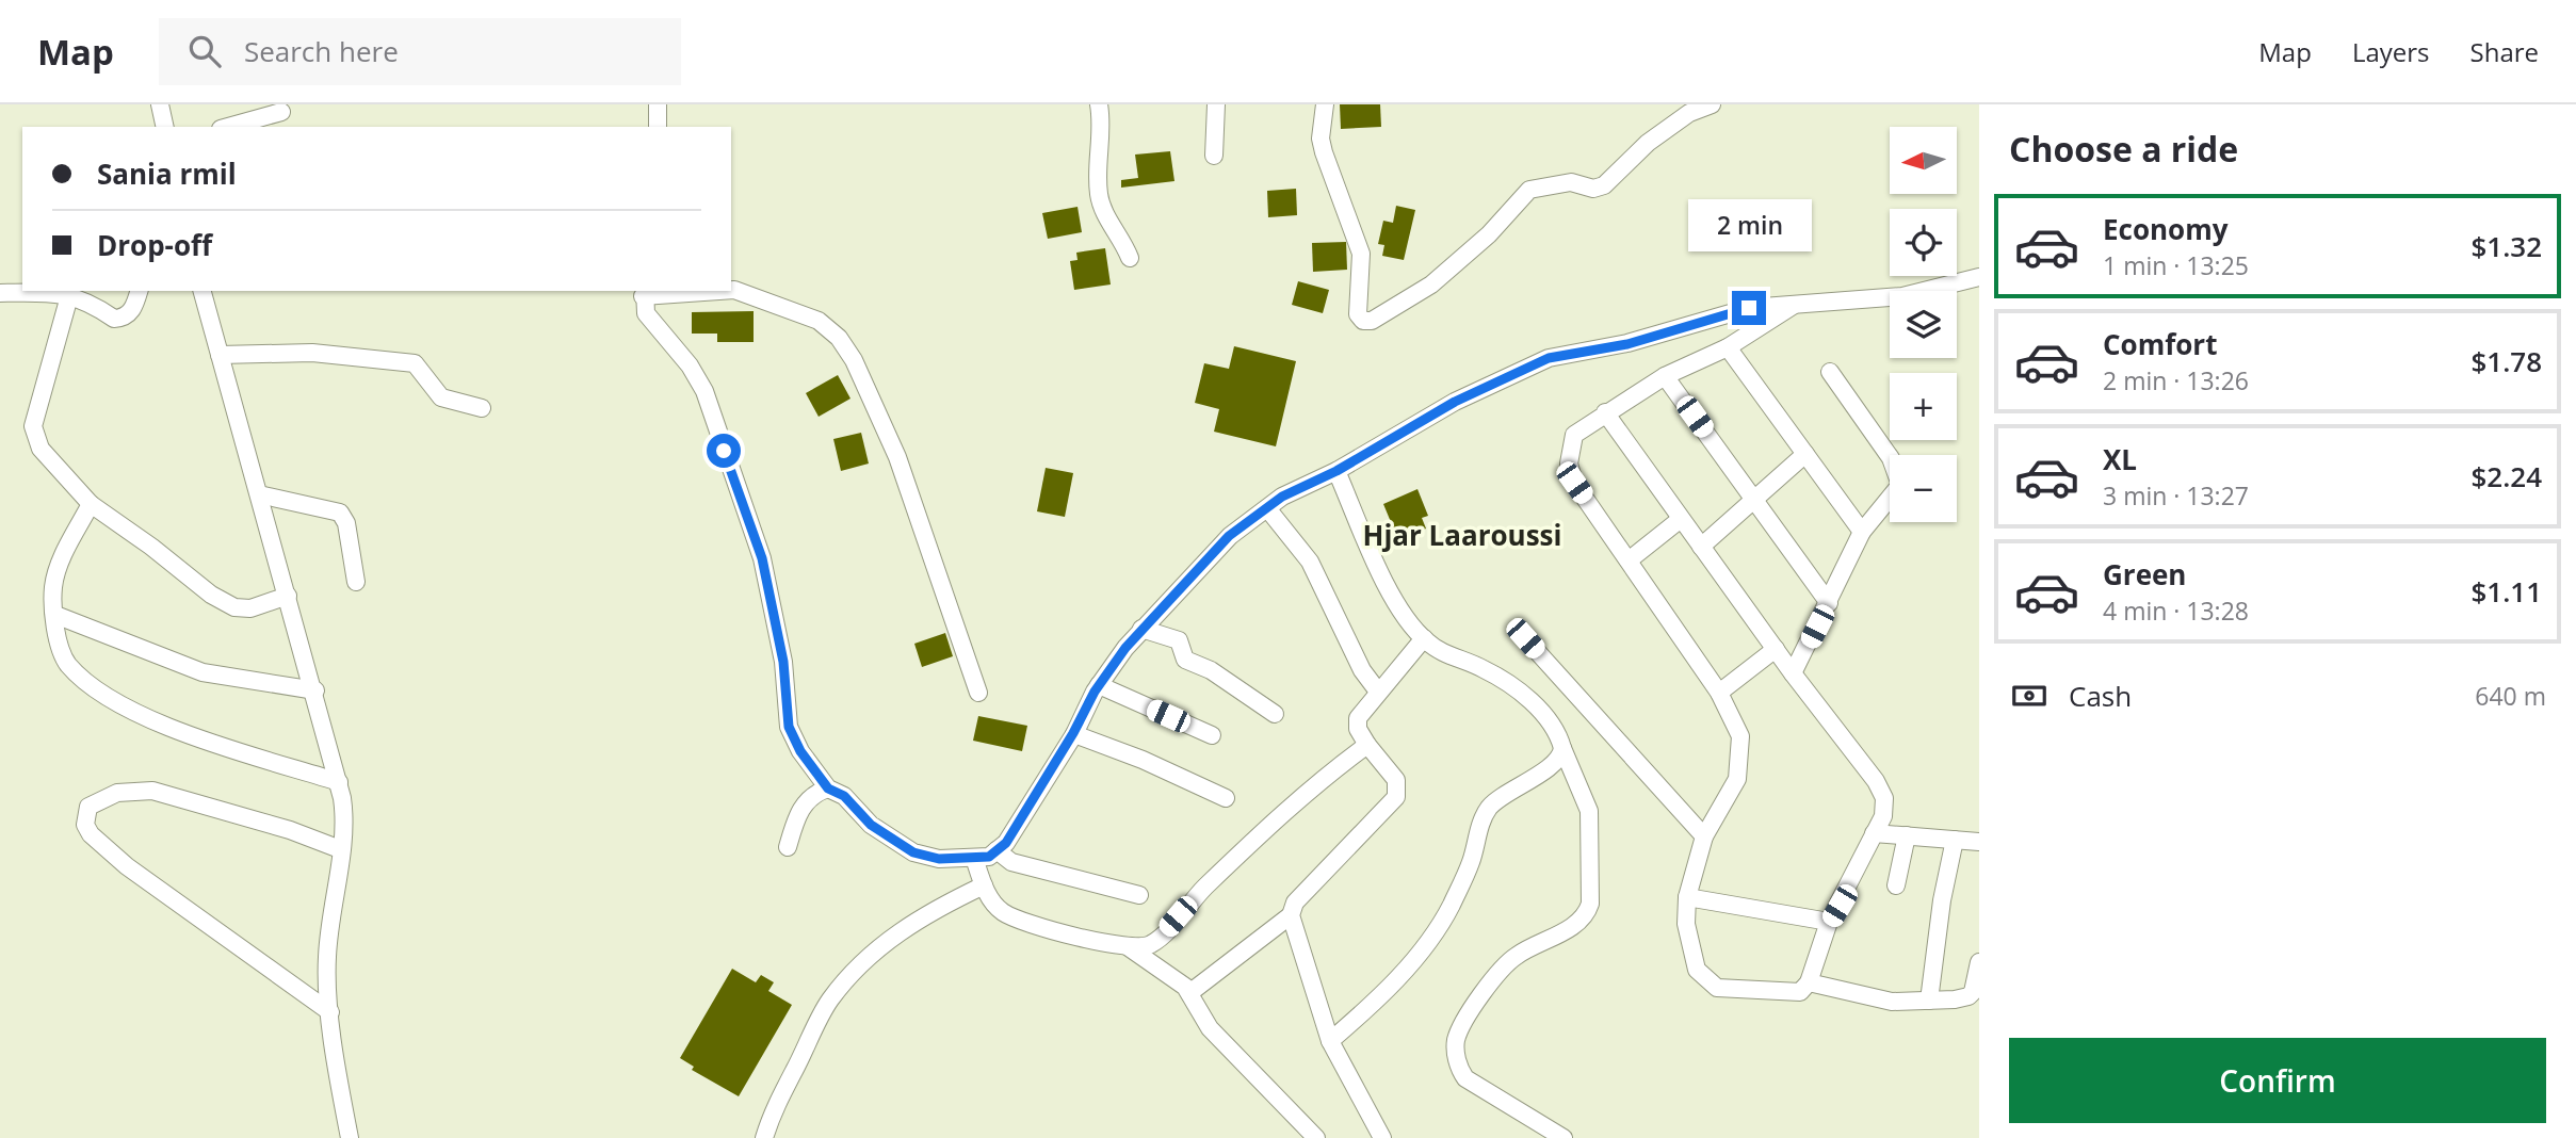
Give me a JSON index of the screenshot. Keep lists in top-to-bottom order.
{
  "districts": ["Hjar Laaroussi"],
  "north": "left",
  "page": {
    "header": "Map",
    "search": "Search here",
    "nav": ["Map", "Layers", "Share"],
    "heading": "Choose a ride",
    "map_buttons": ["+", "−"],
    "banner": ["Sania rmil", "Drop-off"],
    "list": [
      {
        "name": "Economy",
        "note": "1 min · 13:25",
        "value": "$1.32"
      },
      {
        "name": "Comfort",
        "note": "2 min · 13:26",
        "value": "$1.78"
      },
      {
        "name": "XL",
        "note": "3 min · 13:27",
        "value": "$2.24"
      },
      {
        "name": "Green",
        "note": "4 min · 13:28",
        "value": "$1.11"
      }
    ],
    "bubble": "2 min",
    "pay": ["Cash", "640 m"],
    "buttons": "Confirm"
  }
}
